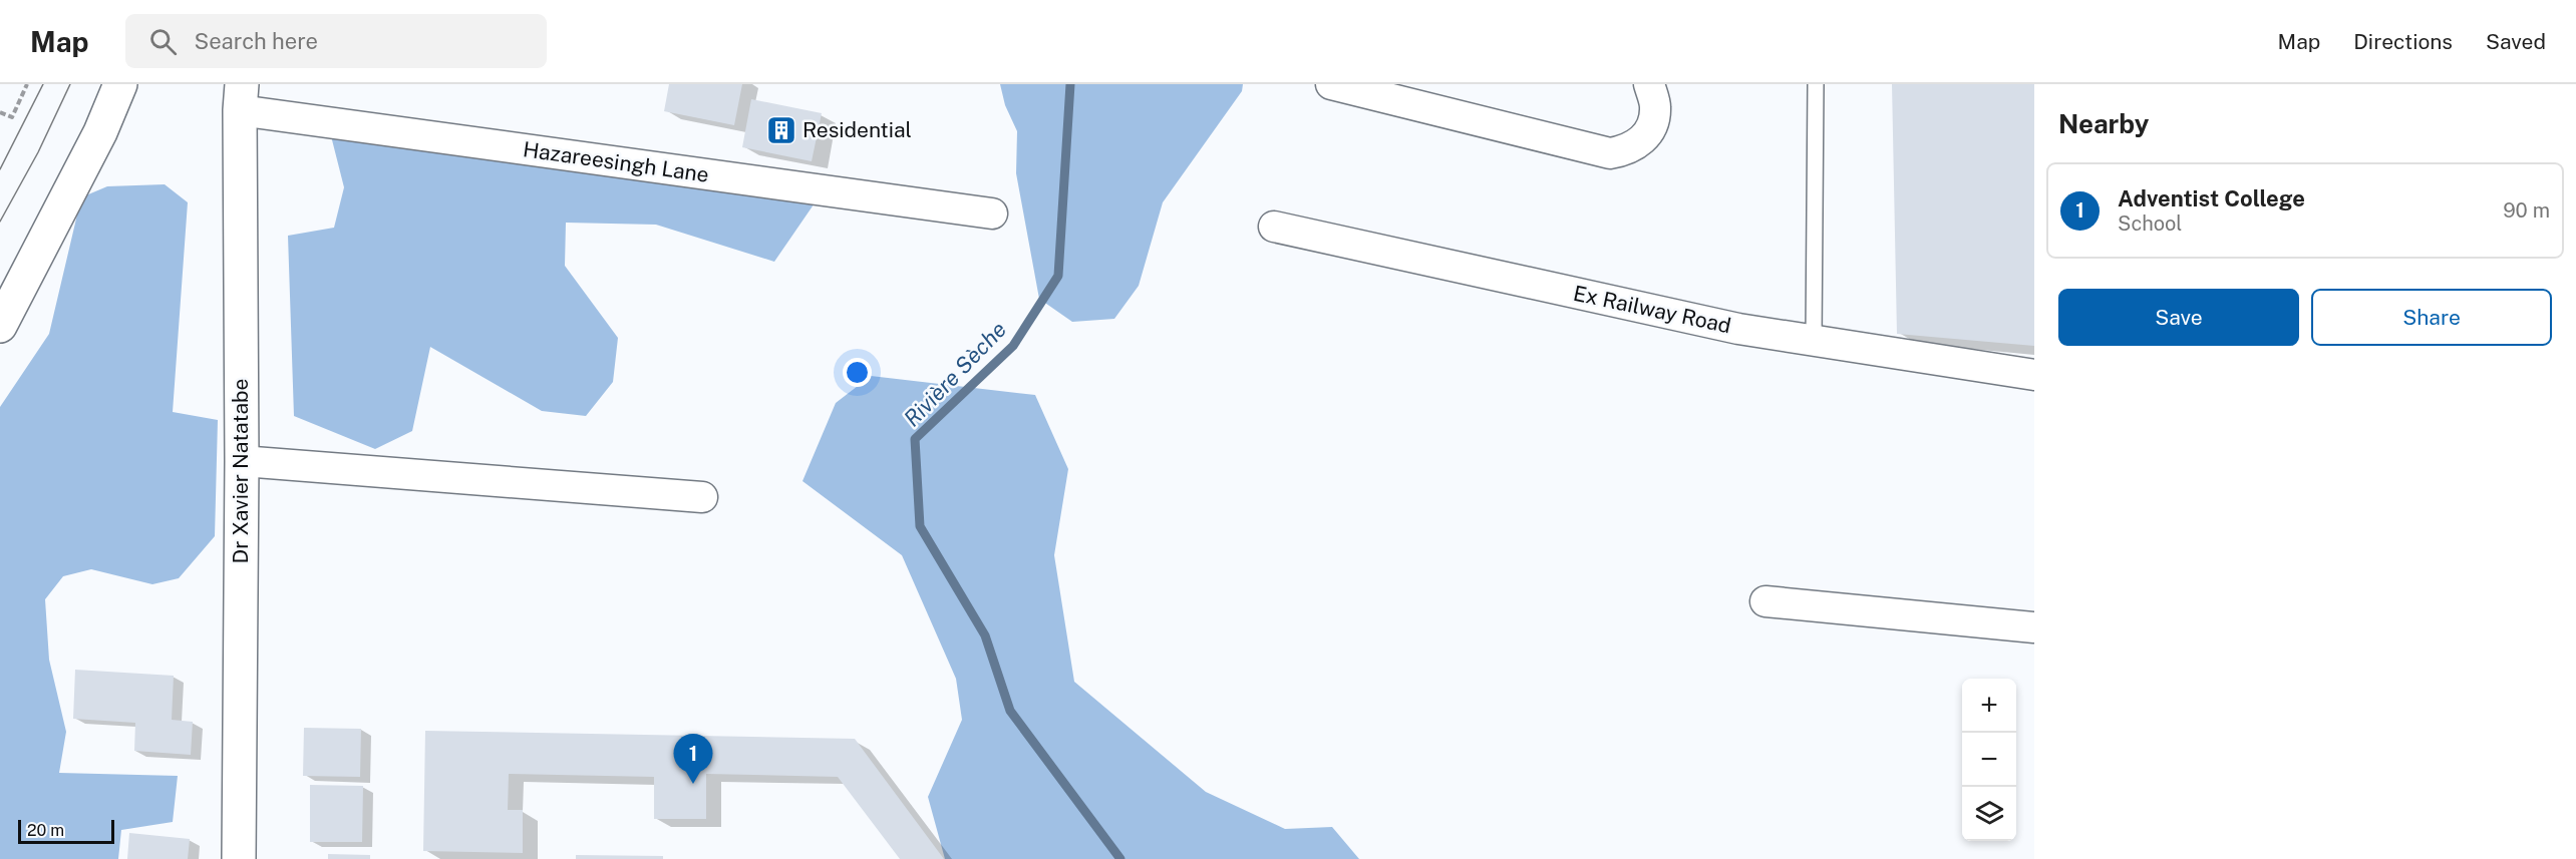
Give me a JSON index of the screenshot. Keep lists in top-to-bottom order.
{
  "streets": {
    "main road": ["Dr Xavier Natatabe"],
    "street": ["Hazareesingh Lane", "Ex Railway Road"]
  },
  "crossings": [
    ["Hazareesingh Lane", "Dr Xavier Natatabe"]
  ],
  "water": ["Rivière Sèche"],
  "places": {
    "building": ["Residential"]
  },
  "scale_bar": "20 m",
  "page": {
    "header": "Map",
    "search": "Search here",
    "nav": ["Map", "Directions", "Saved"],
    "heading": "Nearby",
    "list": [
      {
        "mark": "1",
        "name": "Adventist College",
        "note": "School",
        "value": "90 m"
      }
    ],
    "buttons": ["Save", "Share"],
    "map_buttons": ["+", "−"],
    "pins": "1",
    "scale": "20 m"
  }
}
